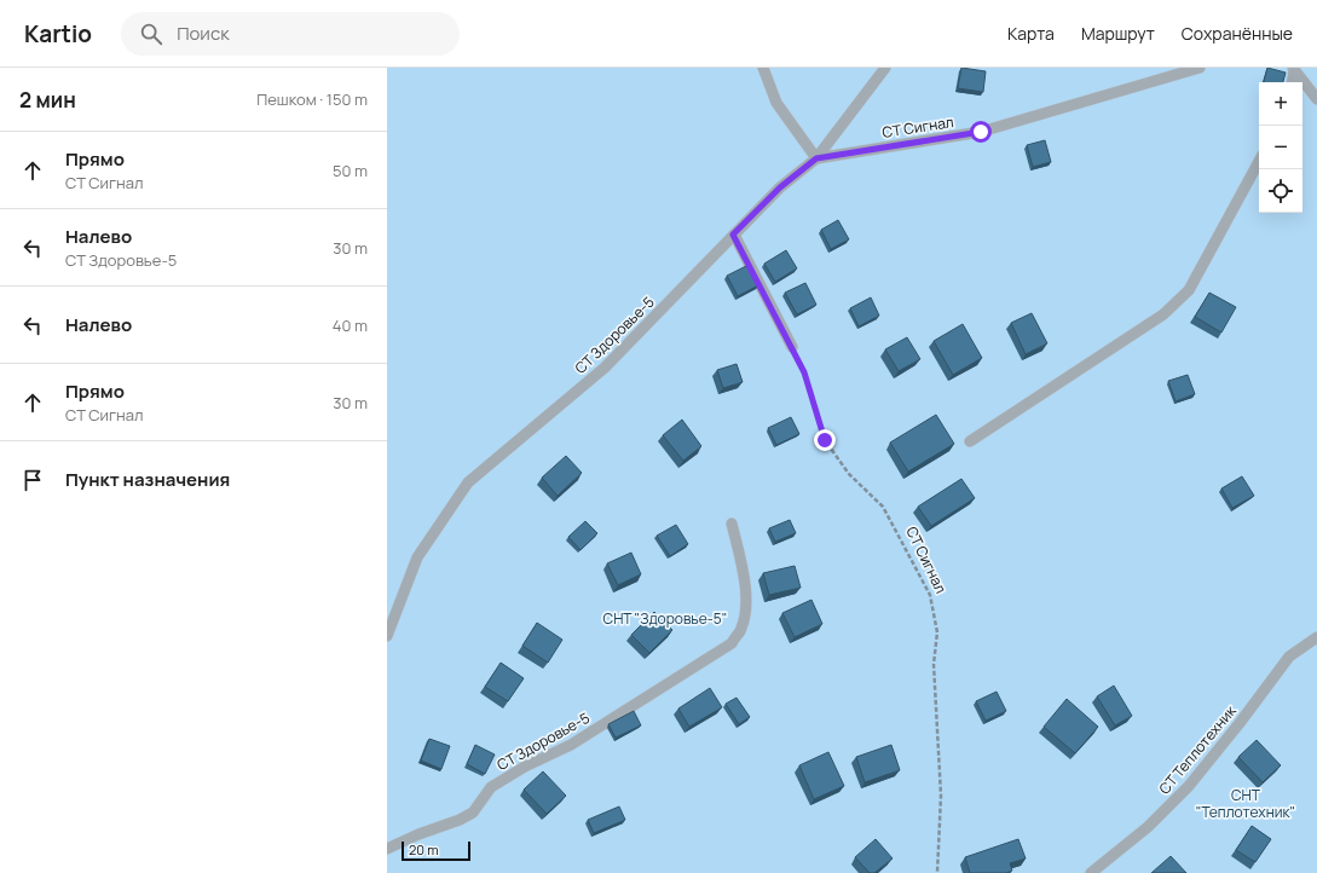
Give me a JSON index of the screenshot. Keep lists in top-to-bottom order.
{
  "streets": {
    "lane": ["СТ Сигнал", "СТ Здоровье-5", "СТ Теплотехник"]
  },
  "crossings": [
    ["СТ Сигнал", "СТ Здоровье-5"]
  ],
  "parks": ["СНТ \"Здоровье-5\"", "СНТ \"Теплотехник\""],
  "scale_bar": "20 m",
  "page": {
    "header": "Kartio",
    "search": "Поиск",
    "nav": ["Карта", "Маршрут", "Сохранённые"],
    "heading": ["2 мин", "Пешком · 150 m"],
    "map_buttons": ["+", "−"],
    "list": [
      ["Прямо", "СТ Сигнал", "50 m"],
      ["Налево", "СТ Здоровье-5", "30 m"],
      ["Налево", "40 m"],
      ["Прямо", "СТ Сигнал", "30 m"],
      "Пункт назначения"
    ],
    "scale": "20 m"
  }
}
